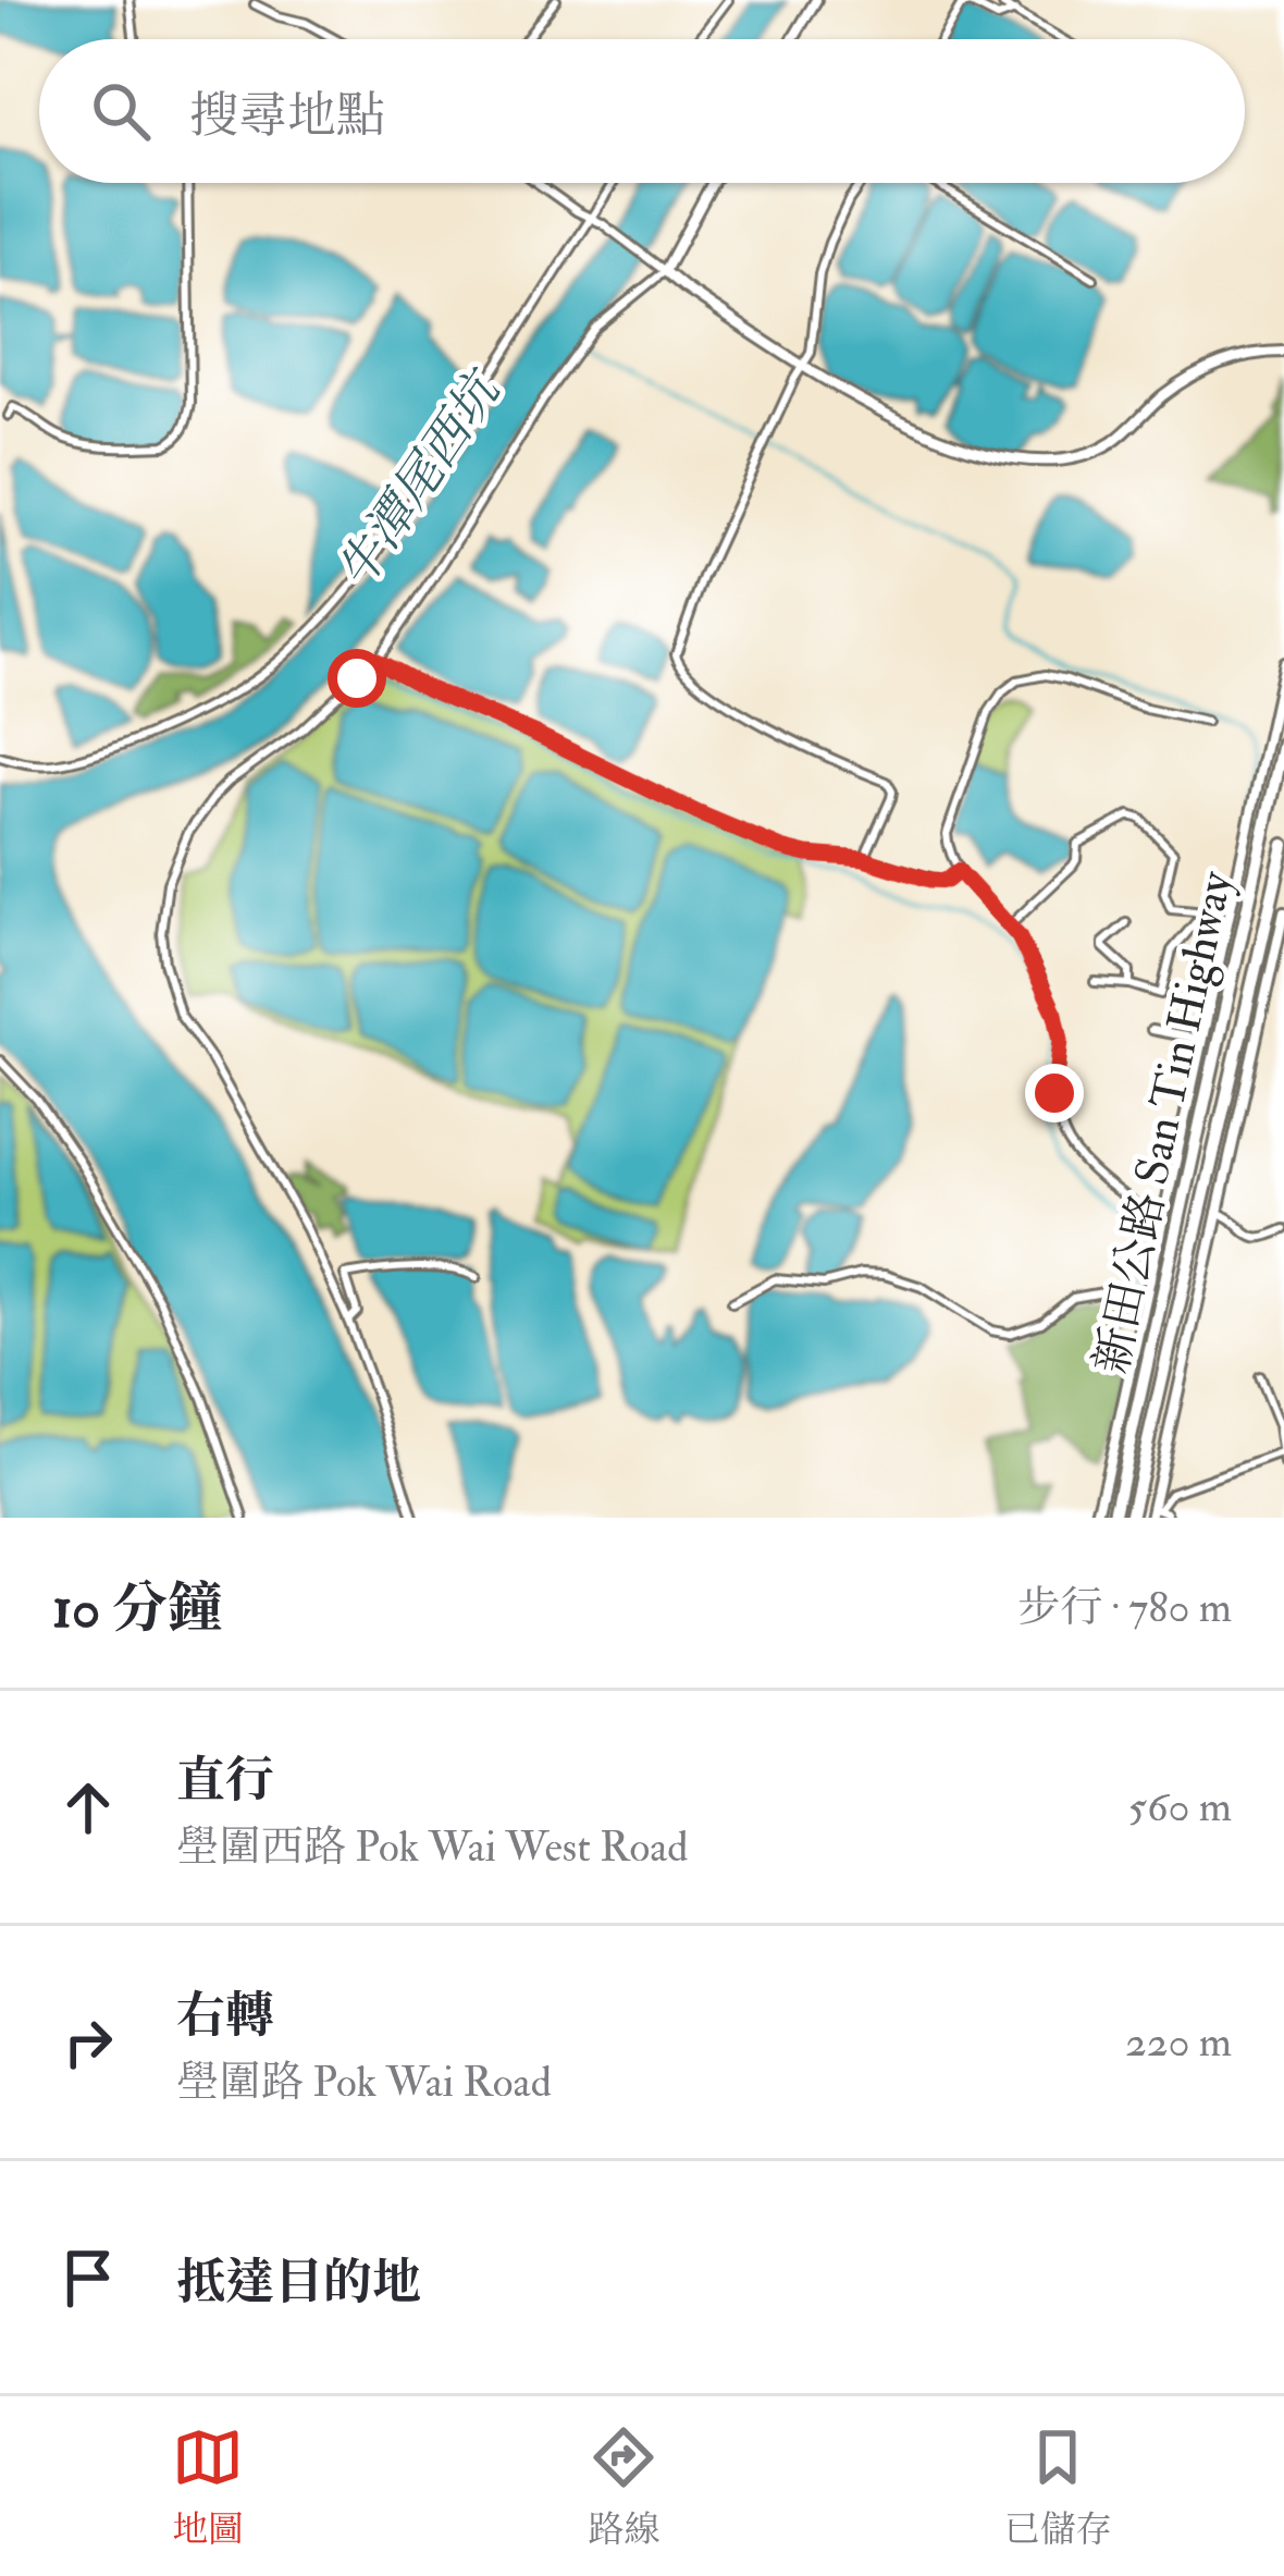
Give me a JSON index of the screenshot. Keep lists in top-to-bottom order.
{
  "streets": {
    "highway": ["新田公路 San Tin Highway"]
  },
  "water": ["牛潭尾西坑"],
  "page": {
    "search": "搜尋地點",
    "heading": ["10 分鐘", "步行 · 780 m"],
    "list": [
      ["直行", "壆圍西路 Pok Wai West Road", "560 m"],
      ["右轉", "壆圍路 Pok Wai Road", "220 m"],
      "抵達目的地"
    ],
    "nav": ["地圖", "路線", "已儲存"]
  }
}
